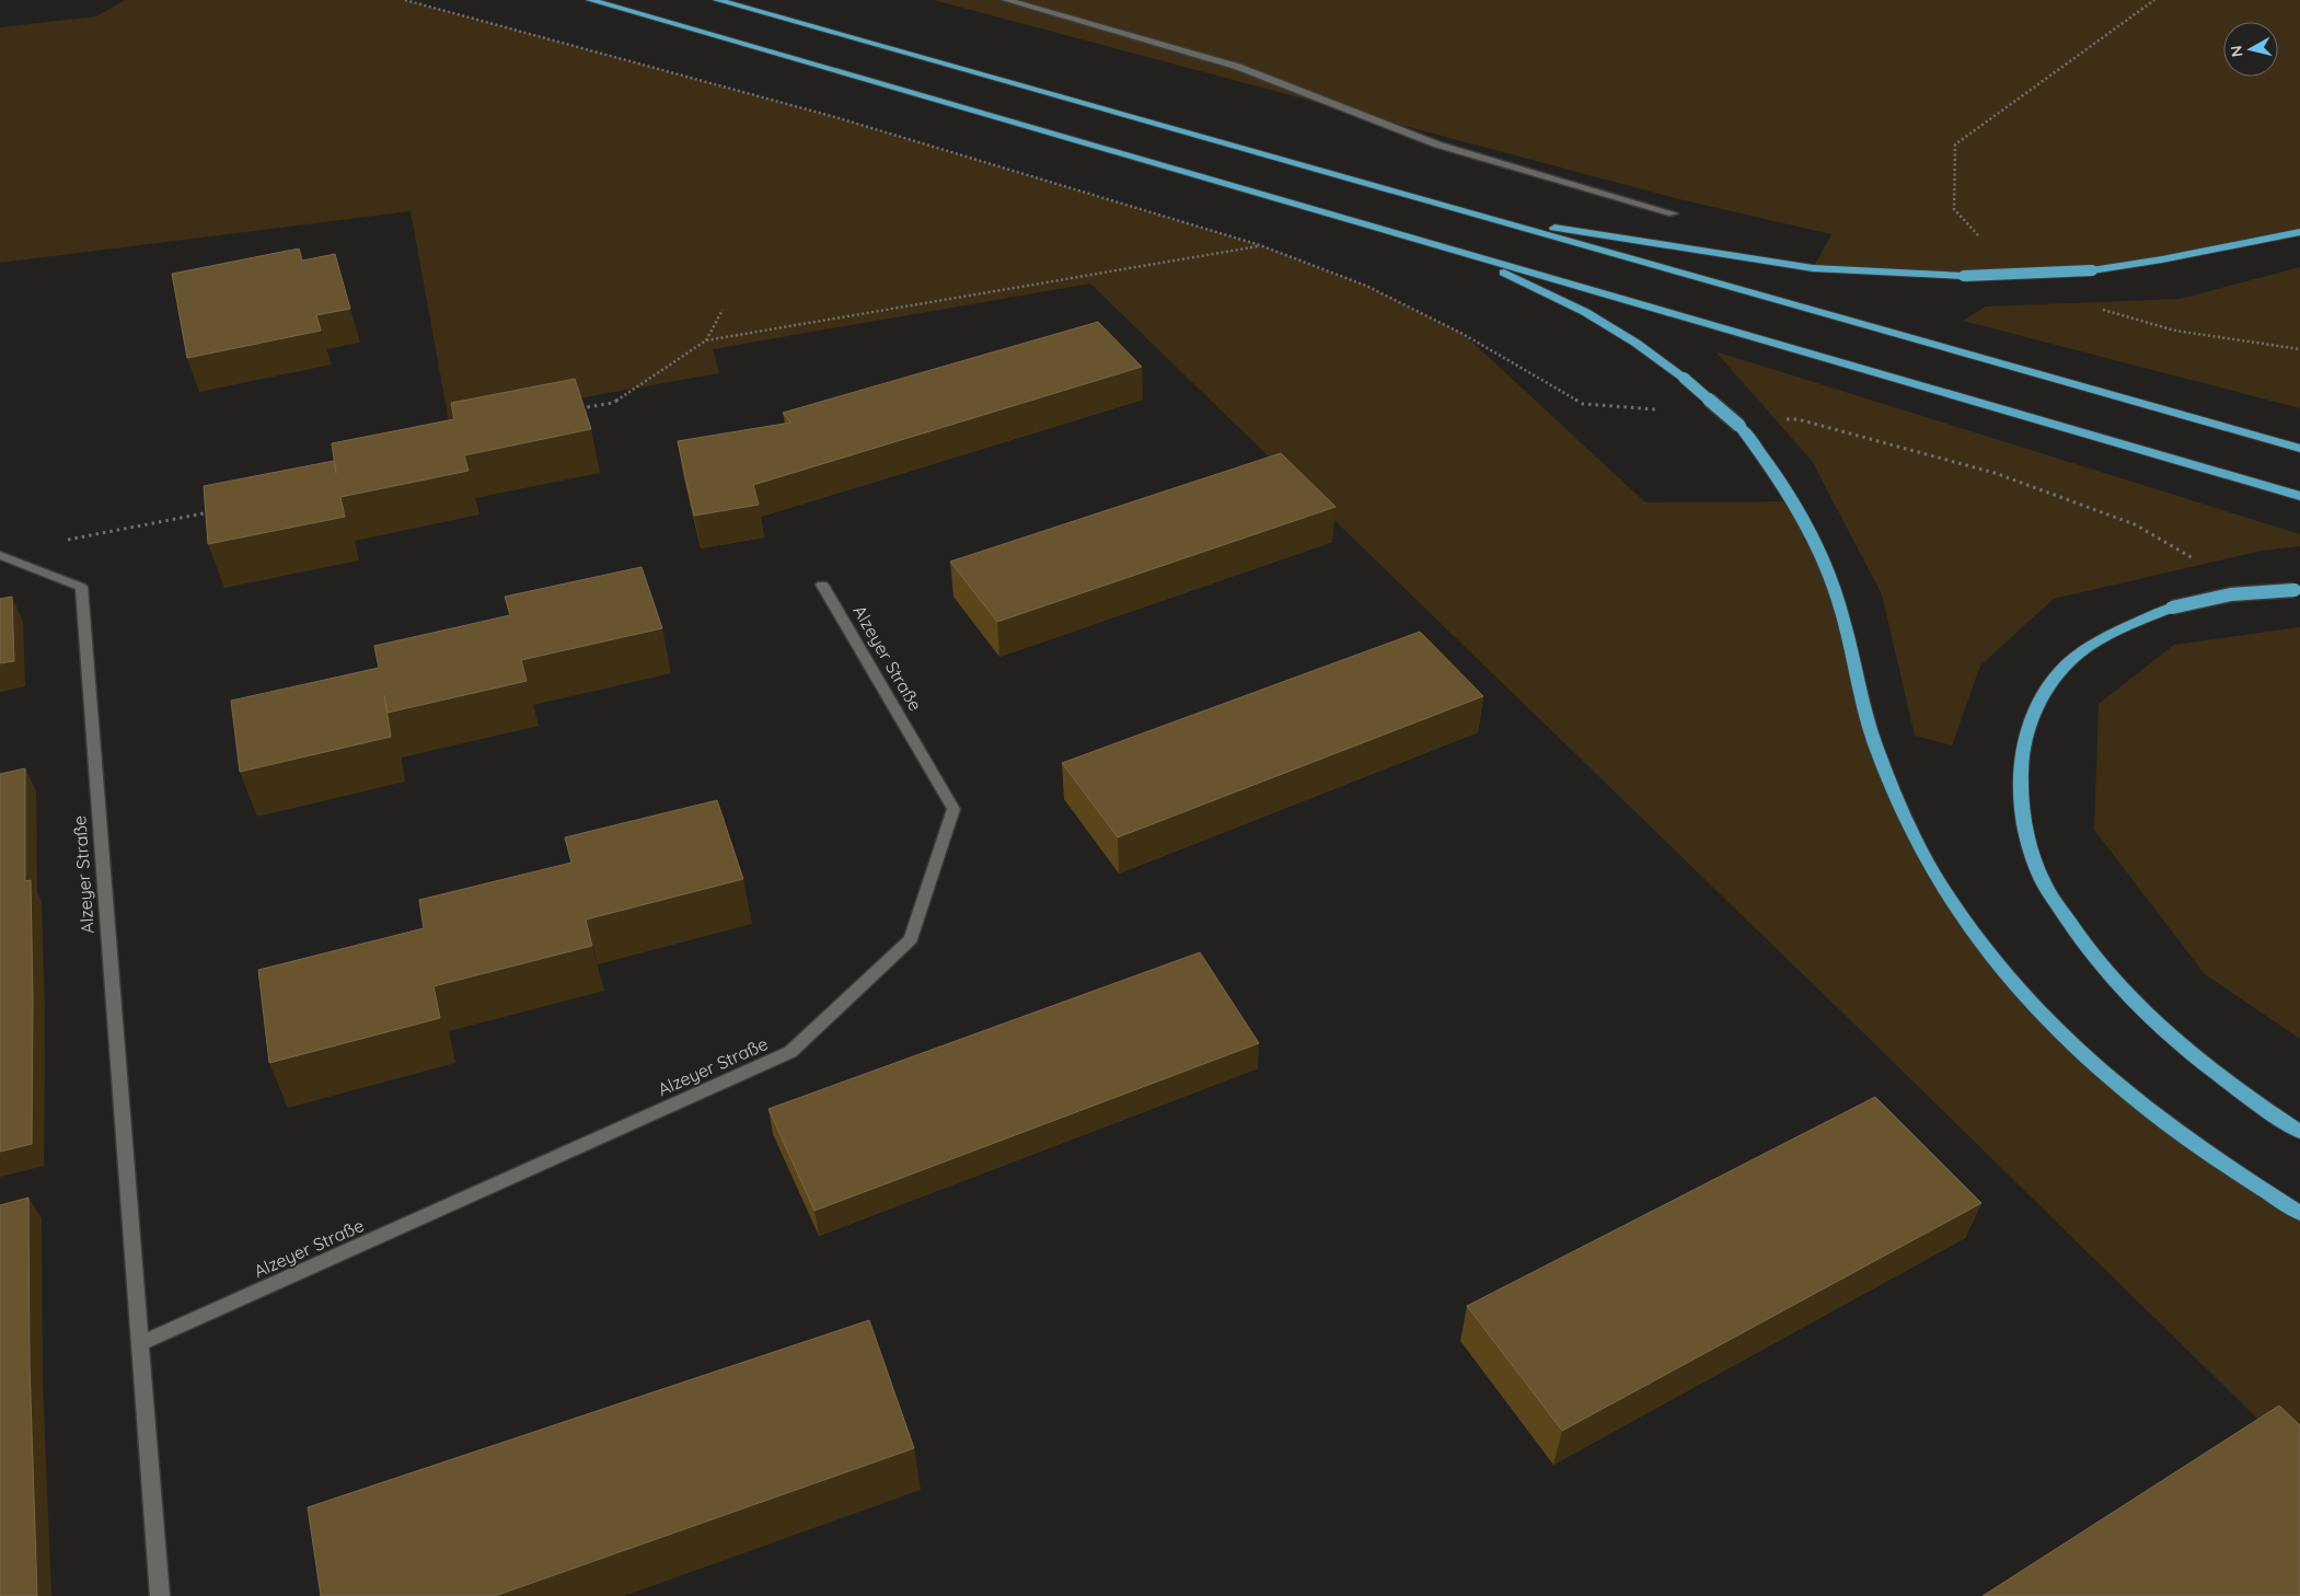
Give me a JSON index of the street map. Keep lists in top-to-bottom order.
{
  "streets": {
    "street": ["Alzeyer Straße"]
  },
  "north": "left"
}
